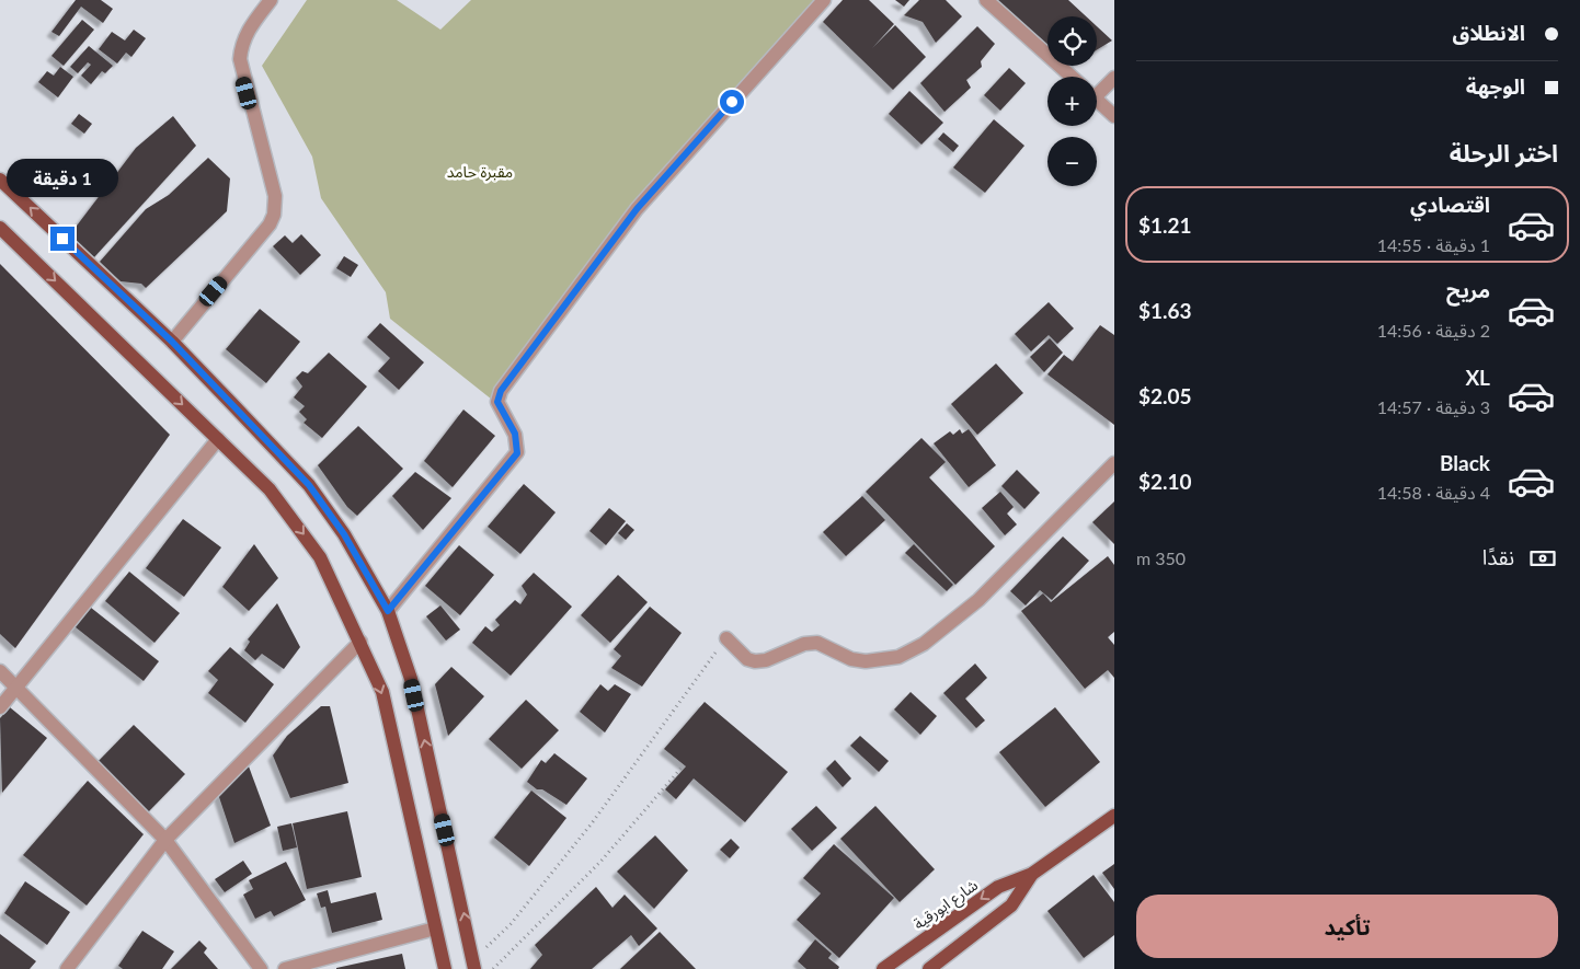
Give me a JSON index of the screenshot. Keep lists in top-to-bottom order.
{
  "streets": {
    "main road": ["شارع ابورقية"]
  },
  "parks": ["مقبرة حامد"],
  "page": {
    "banner": ["الانطلاق", "الوجهة"],
    "map_buttons": ["+", "−"],
    "heading": "اختر الرحلة",
    "bubble": "1 دقيقة",
    "list": [
      {
        "name": "اقتصادي",
        "note": "1 دقيقة · 14:55",
        "value": "$1.21"
      },
      {
        "name": "مريح",
        "note": "2 دقيقة · 14:56",
        "value": "$1.63"
      },
      {
        "name": "XL",
        "note": "3 دقيقة · 14:57",
        "value": "$2.05"
      },
      {
        "name": "Black",
        "note": "4 دقيقة · 14:58",
        "value": "$2.10"
      }
    ],
    "pay": ["نقدًا", "350 m"],
    "buttons": "تأكيد"
  }
}
